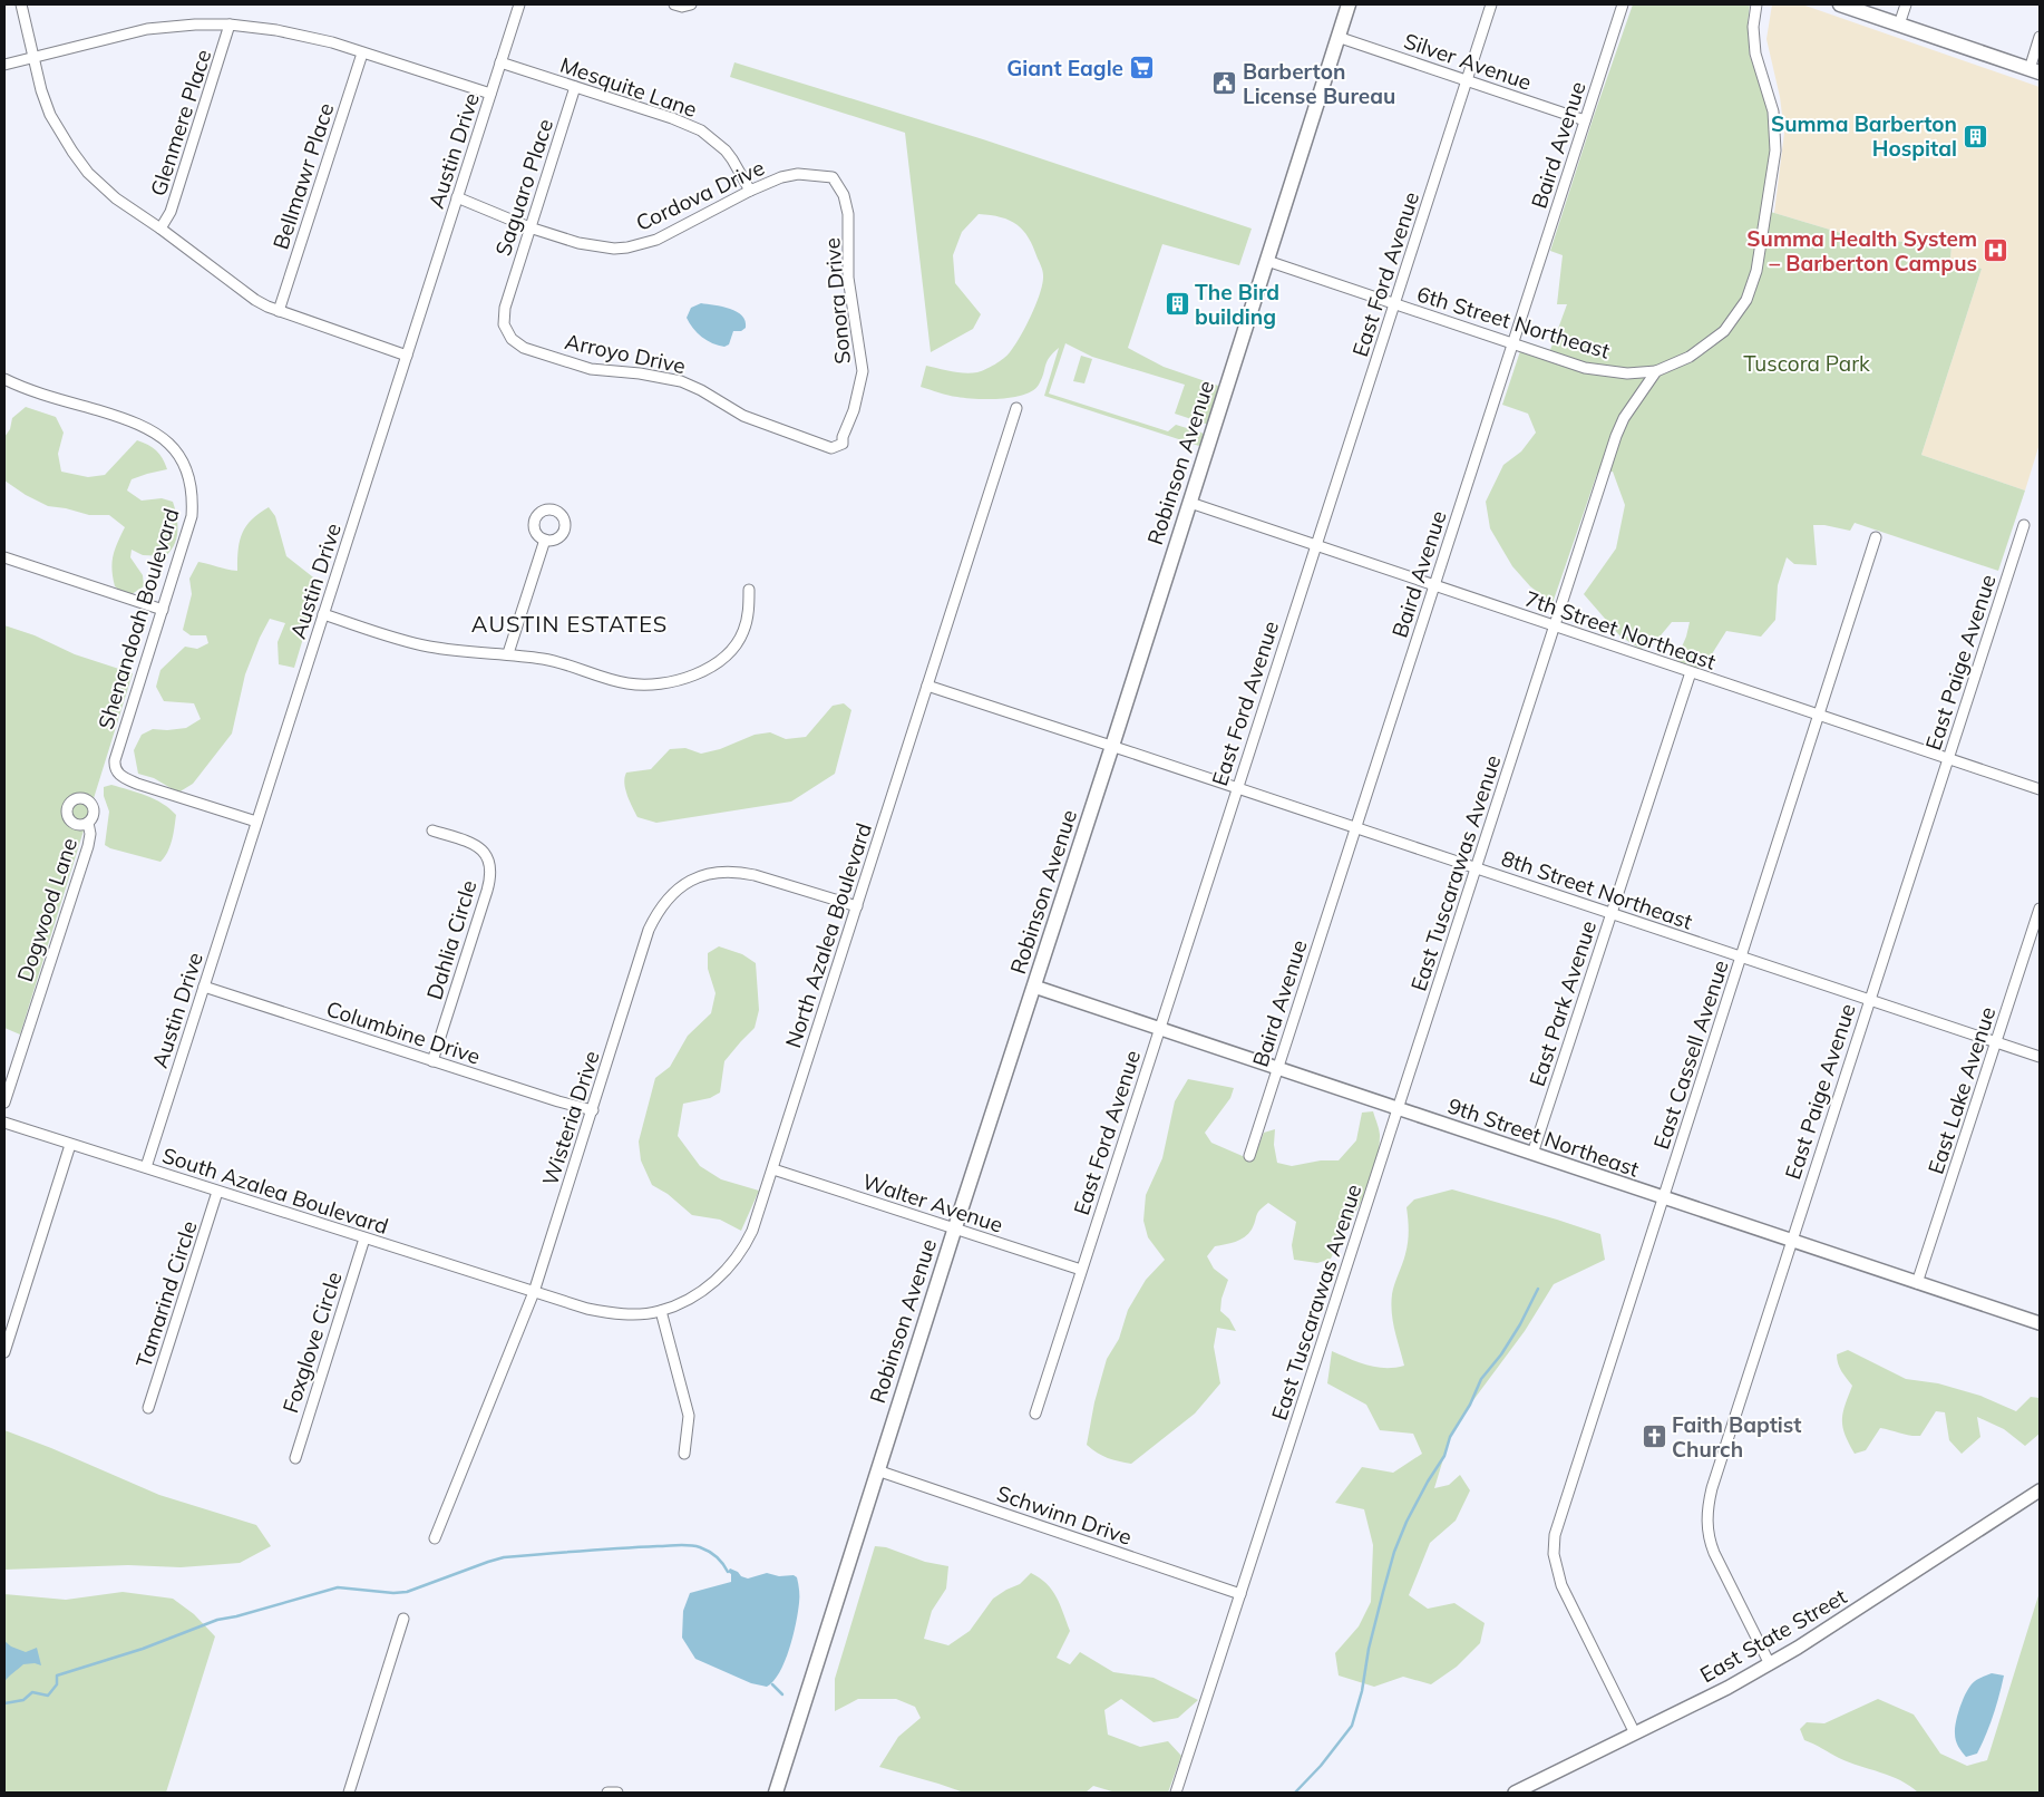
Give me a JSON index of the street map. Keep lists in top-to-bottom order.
{
  "streets": {
    "main road": ["Robinson Avenue"],
    "street": [
      "Silver Avenue",
      "Mesquite Lane",
      "Glenmere Place",
      "Baird Avenue",
      "Austin Drive",
      "Bellmawr Place",
      "Saguaro Place",
      "Cordova Drive",
      "East Ford Avenue",
      "Sonora Drive",
      "6th Street Northeast",
      "Arroyo Drive",
      "Shenandoah Boulevard",
      "7th Street Northeast",
      "East Paige Avenue",
      "East Tuscarawas Avenue",
      "8th Street Northeast",
      "Dogwood Lane",
      "North Azalea Boulevard",
      "Dahlia Circle",
      "East Park Avenue",
      "Columbine Drive",
      "East Cassell Avenue",
      "East Lake Avenue",
      "Wisteria Drive",
      "9th Street Northeast",
      "South Azalea Boulevard",
      "Walter Avenue",
      "Tamarind Circle",
      "Foxglove Circle",
      "Schwinn Drive",
      "East State Street"
    ]
  },
  "crossings": [
    ["Silver Avenue", "Baird Avenue"],
    ["Silver Avenue", "East Ford Avenue"],
    ["Silver Avenue", "Robinson Avenue"],
    ["Mesquite Lane", "Austin Drive"],
    ["Mesquite Lane", "Saguaro Place"],
    ["Mesquite Lane", "Cordova Drive"],
    ["Baird Avenue", "6th Street Northeast"],
    ["Baird Avenue", "7th Street Northeast"],
    ["Baird Avenue", "8th Street Northeast"],
    ["Baird Avenue", "9th Street Northeast"],
    ["Austin Drive", "Cordova Drive"],
    ["Austin Drive", "Shenandoah Boulevard"],
    ["Austin Drive", "Columbine Drive"],
    ["Austin Drive", "South Azalea Boulevard"],
    ["Saguaro Place", "Cordova Drive"],
    ["Saguaro Place", "Arroyo Drive"],
    ["Cordova Drive", "Sonora Drive"],
    ["East Ford Avenue", "6th Street Northeast"],
    ["East Ford Avenue", "7th Street Northeast"],
    ["East Ford Avenue", "8th Street Northeast"],
    ["East Ford Avenue", "9th Street Northeast"],
    ["East Ford Avenue", "Walter Avenue"],
    ["Sonora Drive", "Arroyo Drive"],
    ["6th Street Northeast", "Robinson Avenue"],
    ["6th Street Northeast", "East Tuscarawas Avenue"],
    ["Robinson Avenue", "7th Street Northeast"],
    ["Robinson Avenue", "8th Street Northeast"],
    ["Robinson Avenue", "9th Street Northeast"],
    ["Robinson Avenue", "Walter Avenue"],
    ["Robinson Avenue", "Schwinn Drive"],
    ["7th Street Northeast", "East Paige Avenue"],
    ["7th Street Northeast", "East Tuscarawas Avenue"],
    ["7th Street Northeast", "East Park Avenue"],
    ["7th Street Northeast", "East Cassell Avenue"],
    ["East Paige Avenue", "8th Street Northeast"],
    ["East Paige Avenue", "9th Street Northeast"],
    ["East Paige Avenue", "East State Street"],
    ["East Tuscarawas Avenue", "8th Street Northeast"],
    ["East Tuscarawas Avenue", "9th Street Northeast"],
    ["East Tuscarawas Avenue", "Schwinn Drive"],
    ["8th Street Northeast", "North Azalea Boulevard"],
    ["8th Street Northeast", "East Park Avenue"],
    ["8th Street Northeast", "East Cassell Avenue"],
    ["8th Street Northeast", "East Lake Avenue"],
    ["North Azalea Boulevard", "Wisteria Drive"],
    ["North Azalea Boulevard", "South Azalea Boulevard"],
    ["North Azalea Boulevard", "Walter Avenue"],
    ["Dahlia Circle", "Columbine Drive"],
    ["East Park Avenue", "9th Street Northeast"],
    ["Columbine Drive", "Wisteria Drive"],
    ["East Cassell Avenue", "9th Street Northeast"],
    ["East Cassell Avenue", "East State Street"],
    ["East Lake Avenue", "9th Street Northeast"],
    ["Wisteria Drive", "South Azalea Boulevard"],
    ["South Azalea Boulevard", "Tamarind Circle"],
    ["South Azalea Boulevard", "Foxglove Circle"]
  ],
  "districts": ["AUSTIN ESTATES"],
  "parks": ["Tuscora Park"],
  "places": {
    "supermarket": ["Giant Eagle"],
    "public building": ["Barberton License Bureau"],
    "building": ["Summa Barberton Hospital", "The Bird building"],
    "hospital": ["Summa Health System – Barberton Campus"],
    "church": ["Faith Baptist Church"]
  }
}
